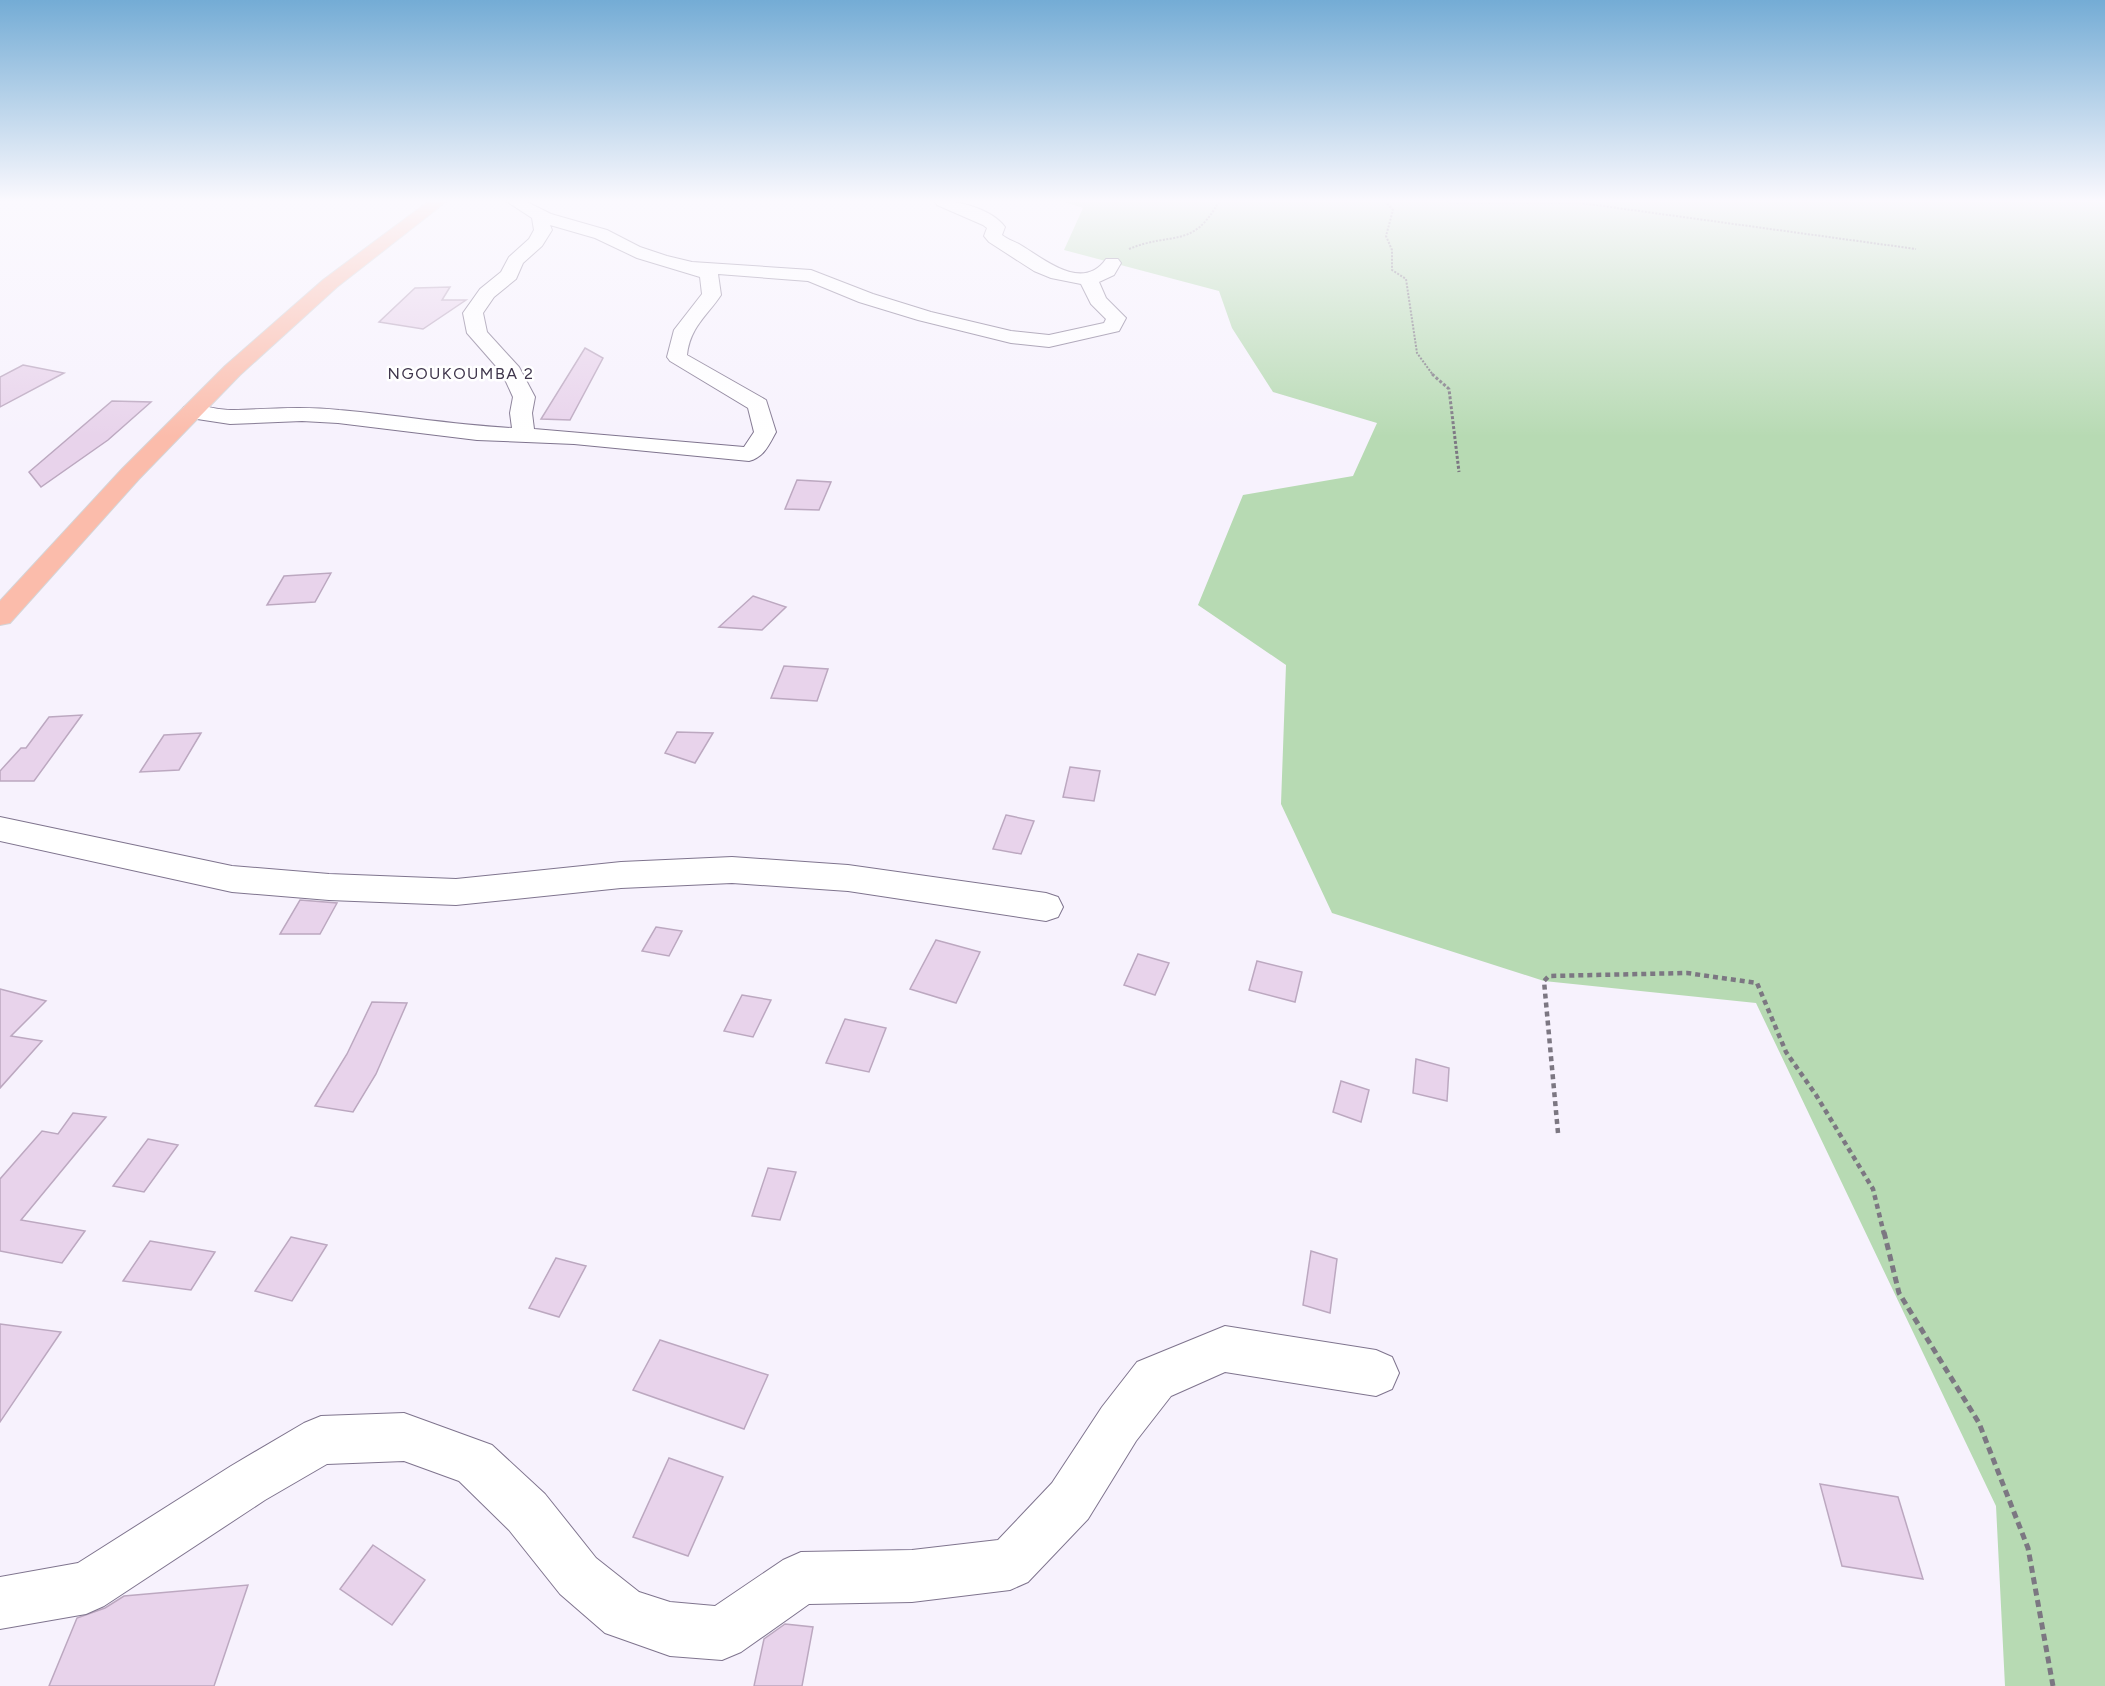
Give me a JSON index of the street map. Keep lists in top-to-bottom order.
{
  "districts": ["NGOUKOUMBA 2"]
}
